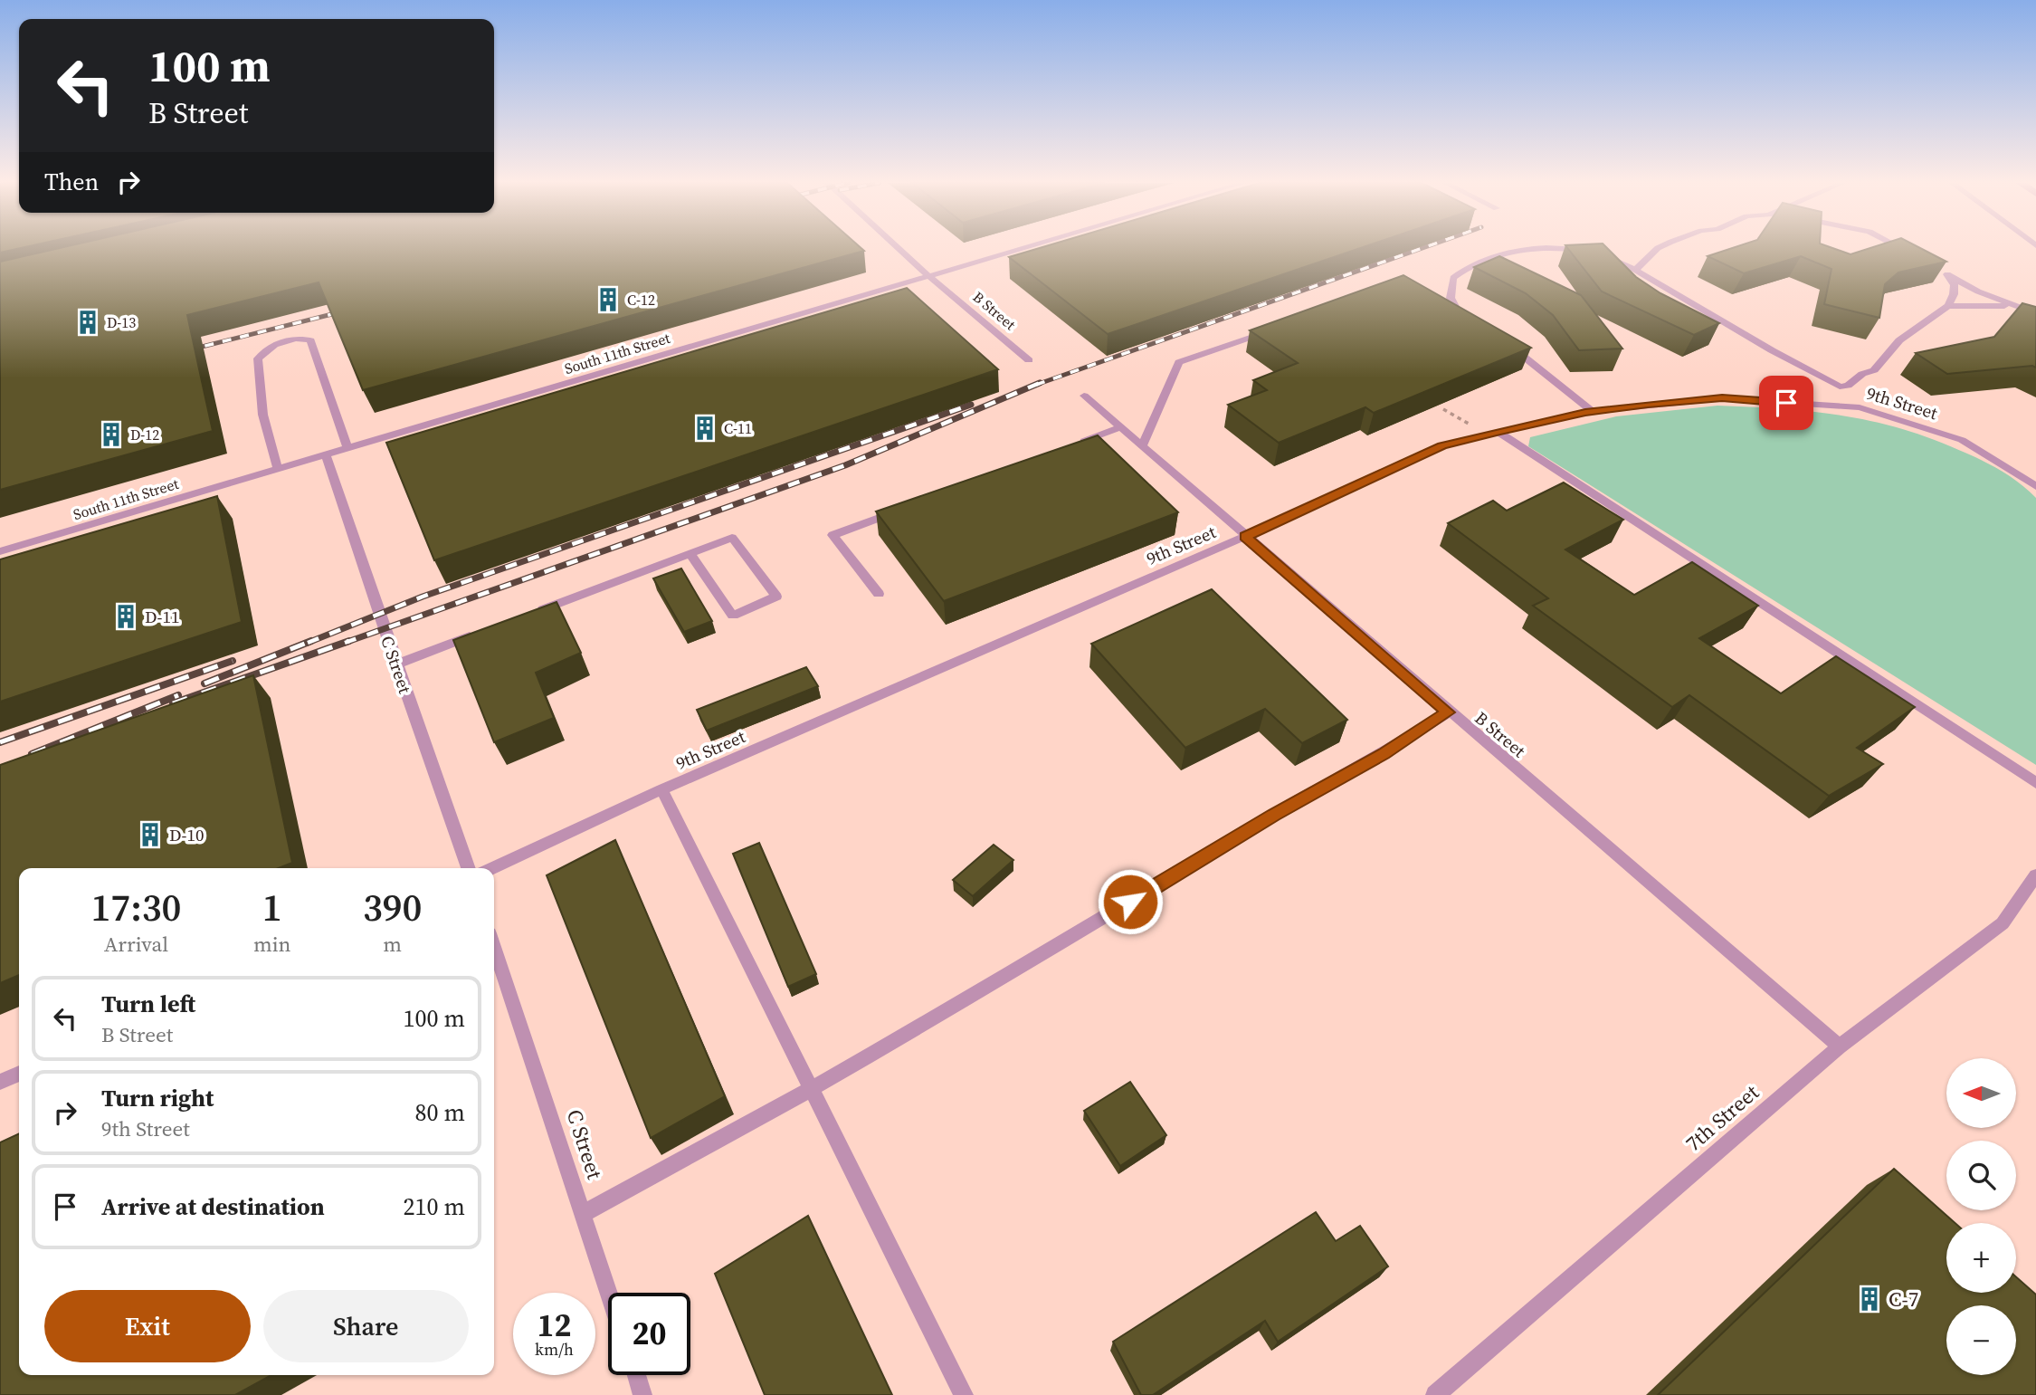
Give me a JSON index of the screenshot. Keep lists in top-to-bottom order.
{
  "streets": {
    "lane": [
      "B Street",
      "South 11th Street",
      "9th Street",
      "C Street",
      "7th Street"
    ]
  },
  "crossings": [
    ["B Street", "South 11th Street"],
    ["B Street", "9th Street"],
    ["B Street", "7th Street"],
    ["South 11th Street", "C Street"]
  ],
  "places": {
    "building": [
      "C-12",
      "D-13",
      "C-11",
      "D-12",
      "D-11",
      "D-10",
      "C-7"
    ]
  },
  "north": "left",
  "page": {
    "turn": ["100 m", "B Street"],
    "then": "Then",
    "eta": [
      "17:30",
      "Arrival",
      "1",
      "min",
      "390",
      "m"
    ],
    "list": [
      {
        "name": "Turn left",
        "note": "B Street",
        "value": "100 m"
      },
      {
        "name": "Turn right",
        "note": "9th Street",
        "value": "80 m"
      },
      {
        "name": "Arrive at destination",
        "value": "210 m"
      }
    ],
    "map_buttons": ["+", "−"],
    "buttons": ["Exit", "Share"],
    "speed": "12 km/h",
    "limit": "20"
  }
}
